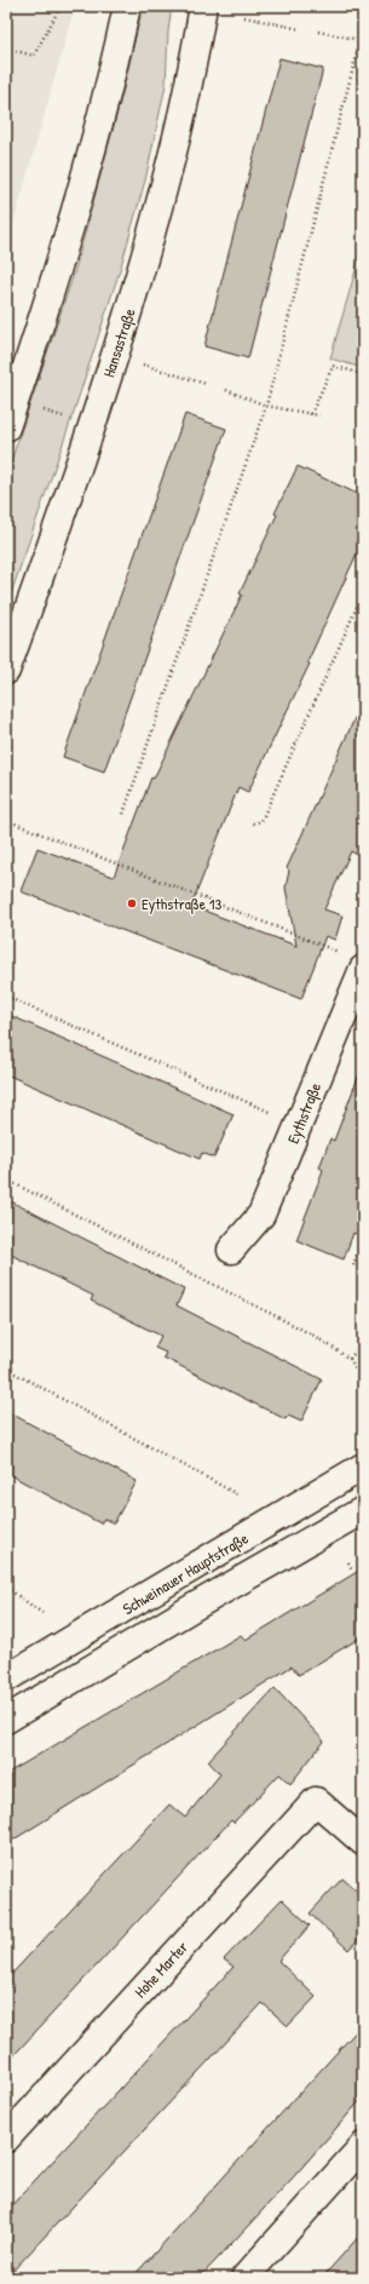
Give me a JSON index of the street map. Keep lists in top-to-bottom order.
{
  "streets": {
    "main road": [
      "Hansastraße",
      "Eythstraße",
      "Schweinauer Hauptstraße",
      "Hohe Marter"
    ]
  },
  "places": ["Eythstraße 13"]
}
